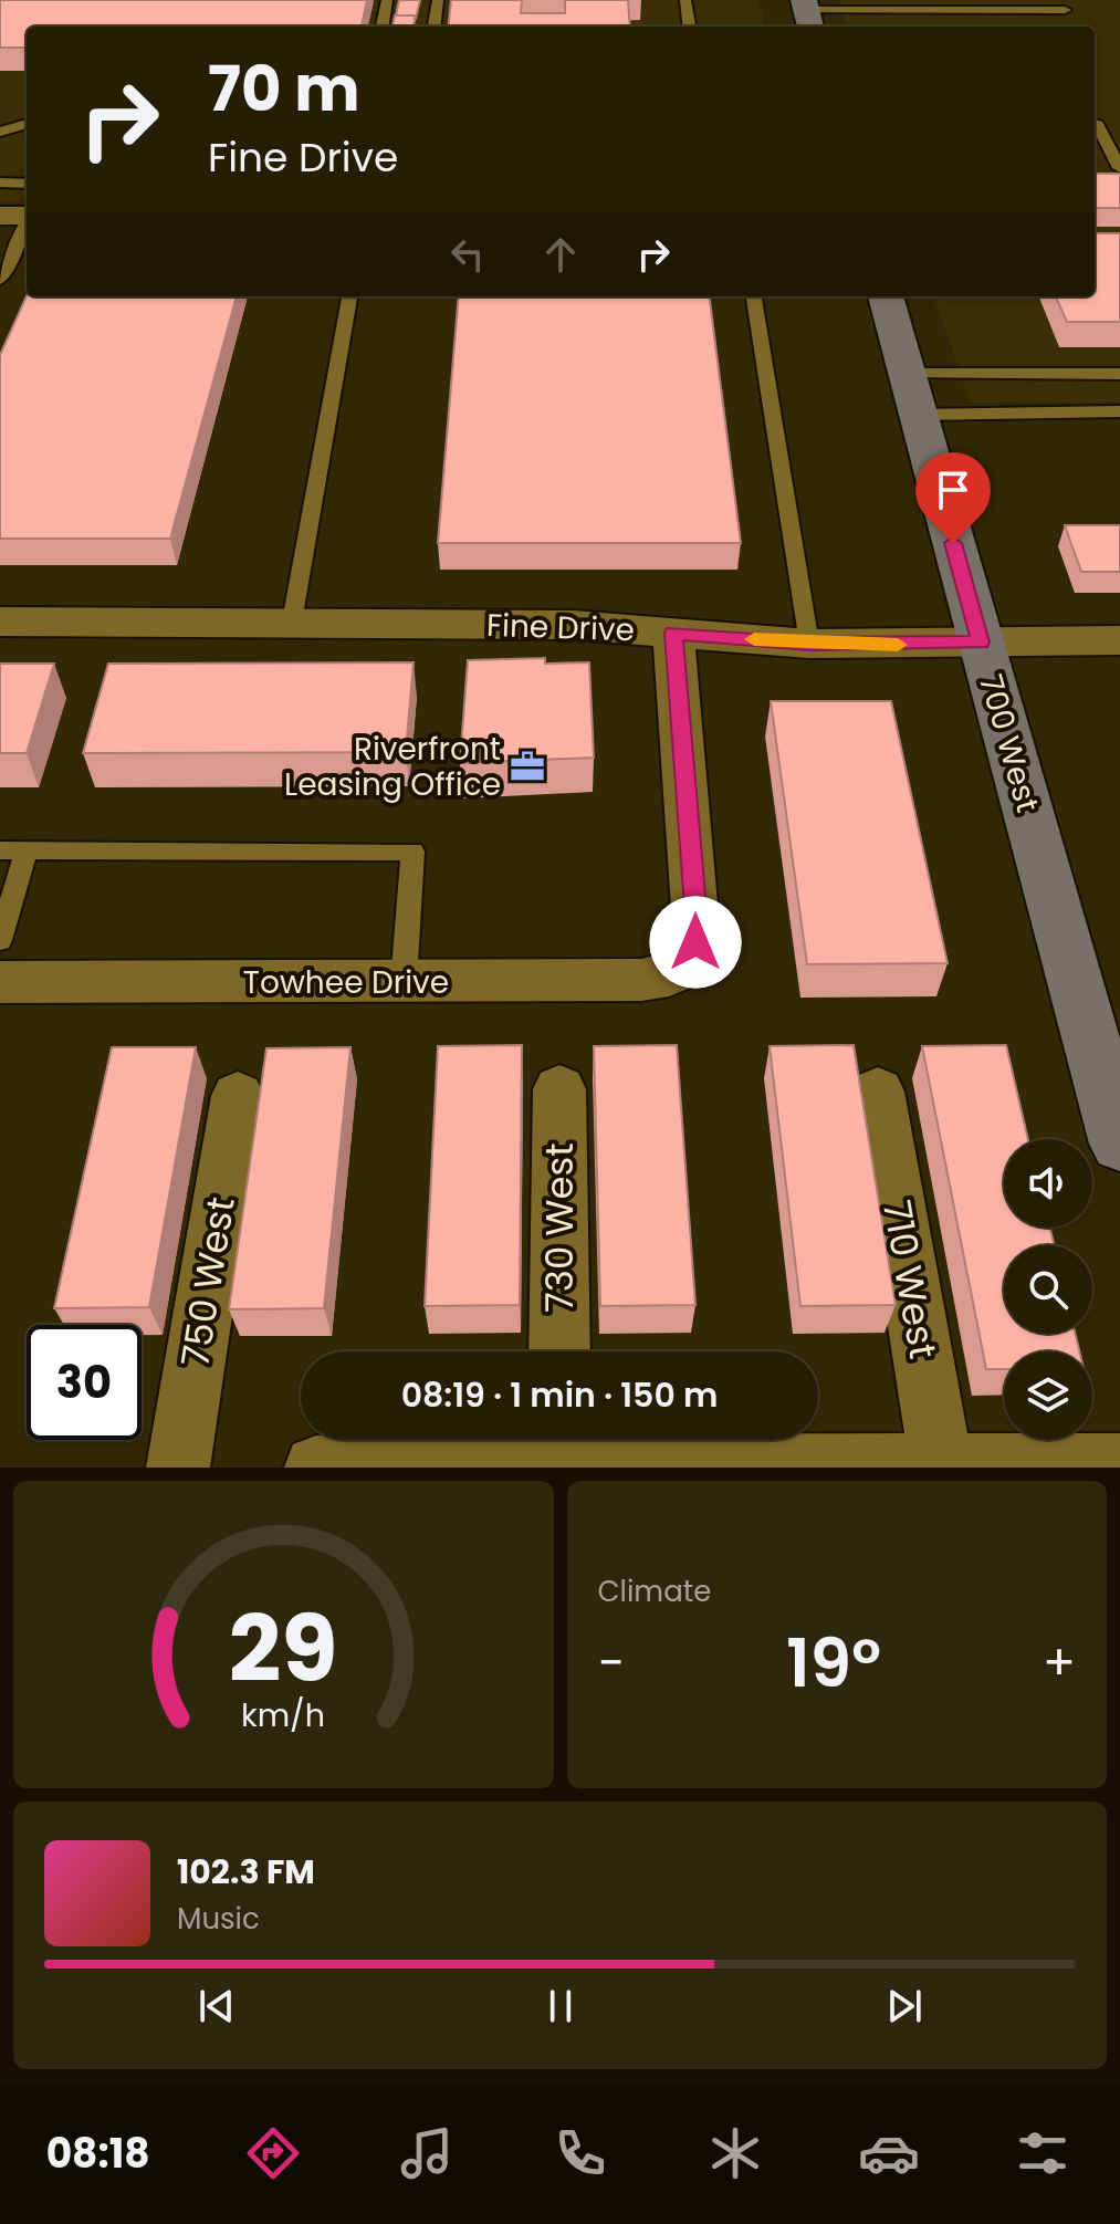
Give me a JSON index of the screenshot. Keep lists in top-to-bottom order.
{
  "streets": {
    "street": [
      "Fine Drive",
      "700 West",
      "Towhee Drive",
      "730 West",
      "710 West",
      "750 West"
    ]
  },
  "crossings": [
    ["Fine Drive", "700 West"],
    ["Fine Drive", "Towhee Drive"]
  ],
  "places": {
    "office": ["Riverfront Leasing Office"]
  },
  "page": {
    "turn": ["70 m", "Fine Drive"],
    "limit": "30",
    "trip": "08:19 · 1 min · 150 m",
    "tile": "Climate",
    "heat": ["−", "19°", "+"],
    "song": ["102.3 FM", "Music"],
    "tabs": "08:18",
    "gauge": ["29", "km/h"]
  }
}
